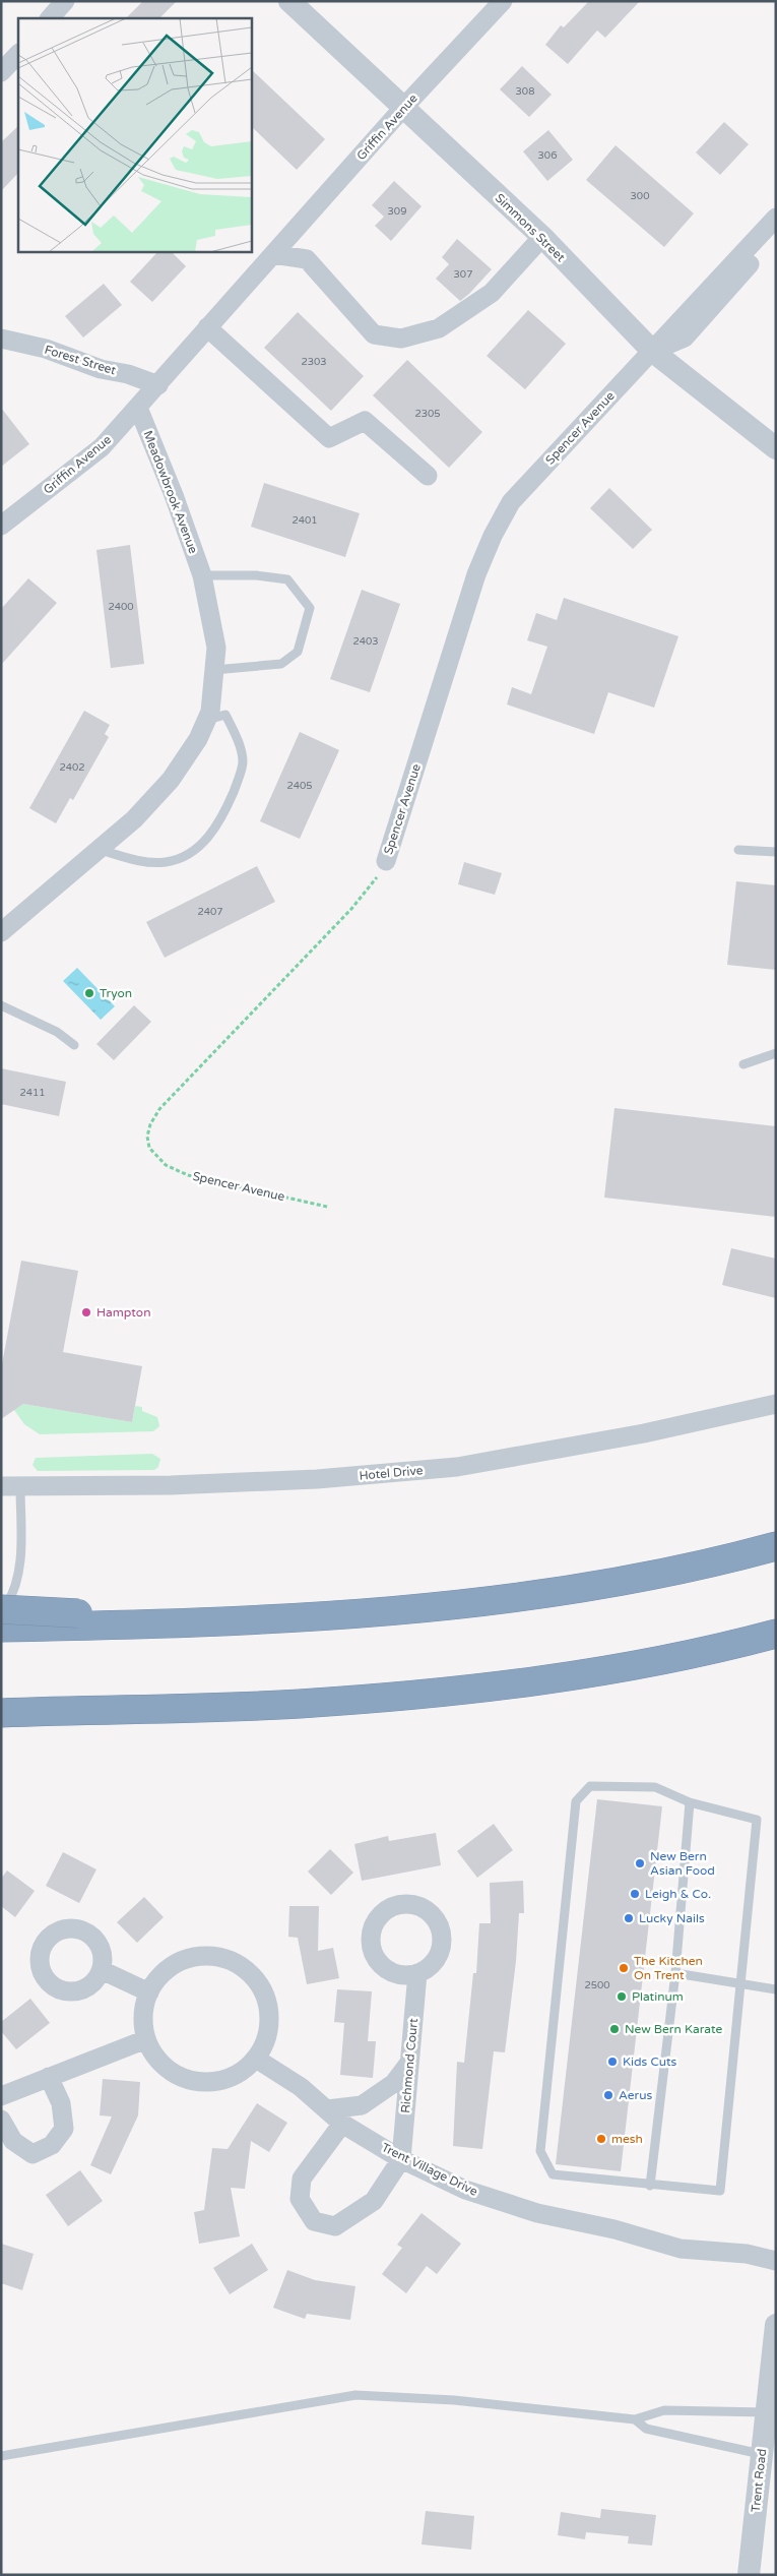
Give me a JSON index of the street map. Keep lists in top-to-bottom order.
{
  "streets": {
    "street": [
      "Griffin Avenue",
      "Simmons Street",
      "Forest Street",
      "Spencer Avenue",
      "Meadowbrook Avenue",
      "Hotel Drive",
      "Richmond Court",
      "Trent Village Drive",
      "Trent Road"
    ]
  },
  "crossings": [
    ["Griffin Avenue", "Simmons Street"],
    ["Griffin Avenue", "Forest Street"],
    ["Griffin Avenue", "Meadowbrook Avenue"],
    ["Simmons Street", "Spencer Avenue"],
    ["Richmond Court", "Trent Village Drive"]
  ],
  "places": [
    "Tryon",
    "Hampton",
    "New Bern Asian Food",
    "Leigh & Co.",
    "Lucky Nails",
    "The Kitchen On Trent",
    "Platinum",
    "New Bern Karate",
    "Kids Cuts",
    "Aerus",
    "mesh"
  ],
  "house_numbers": [
    "308",
    "306",
    "300",
    "309",
    "307",
    "2303",
    "2305",
    "2401",
    "2400",
    "2403",
    "2402",
    "2405",
    "2407",
    "2411",
    "2500"
  ]
}
